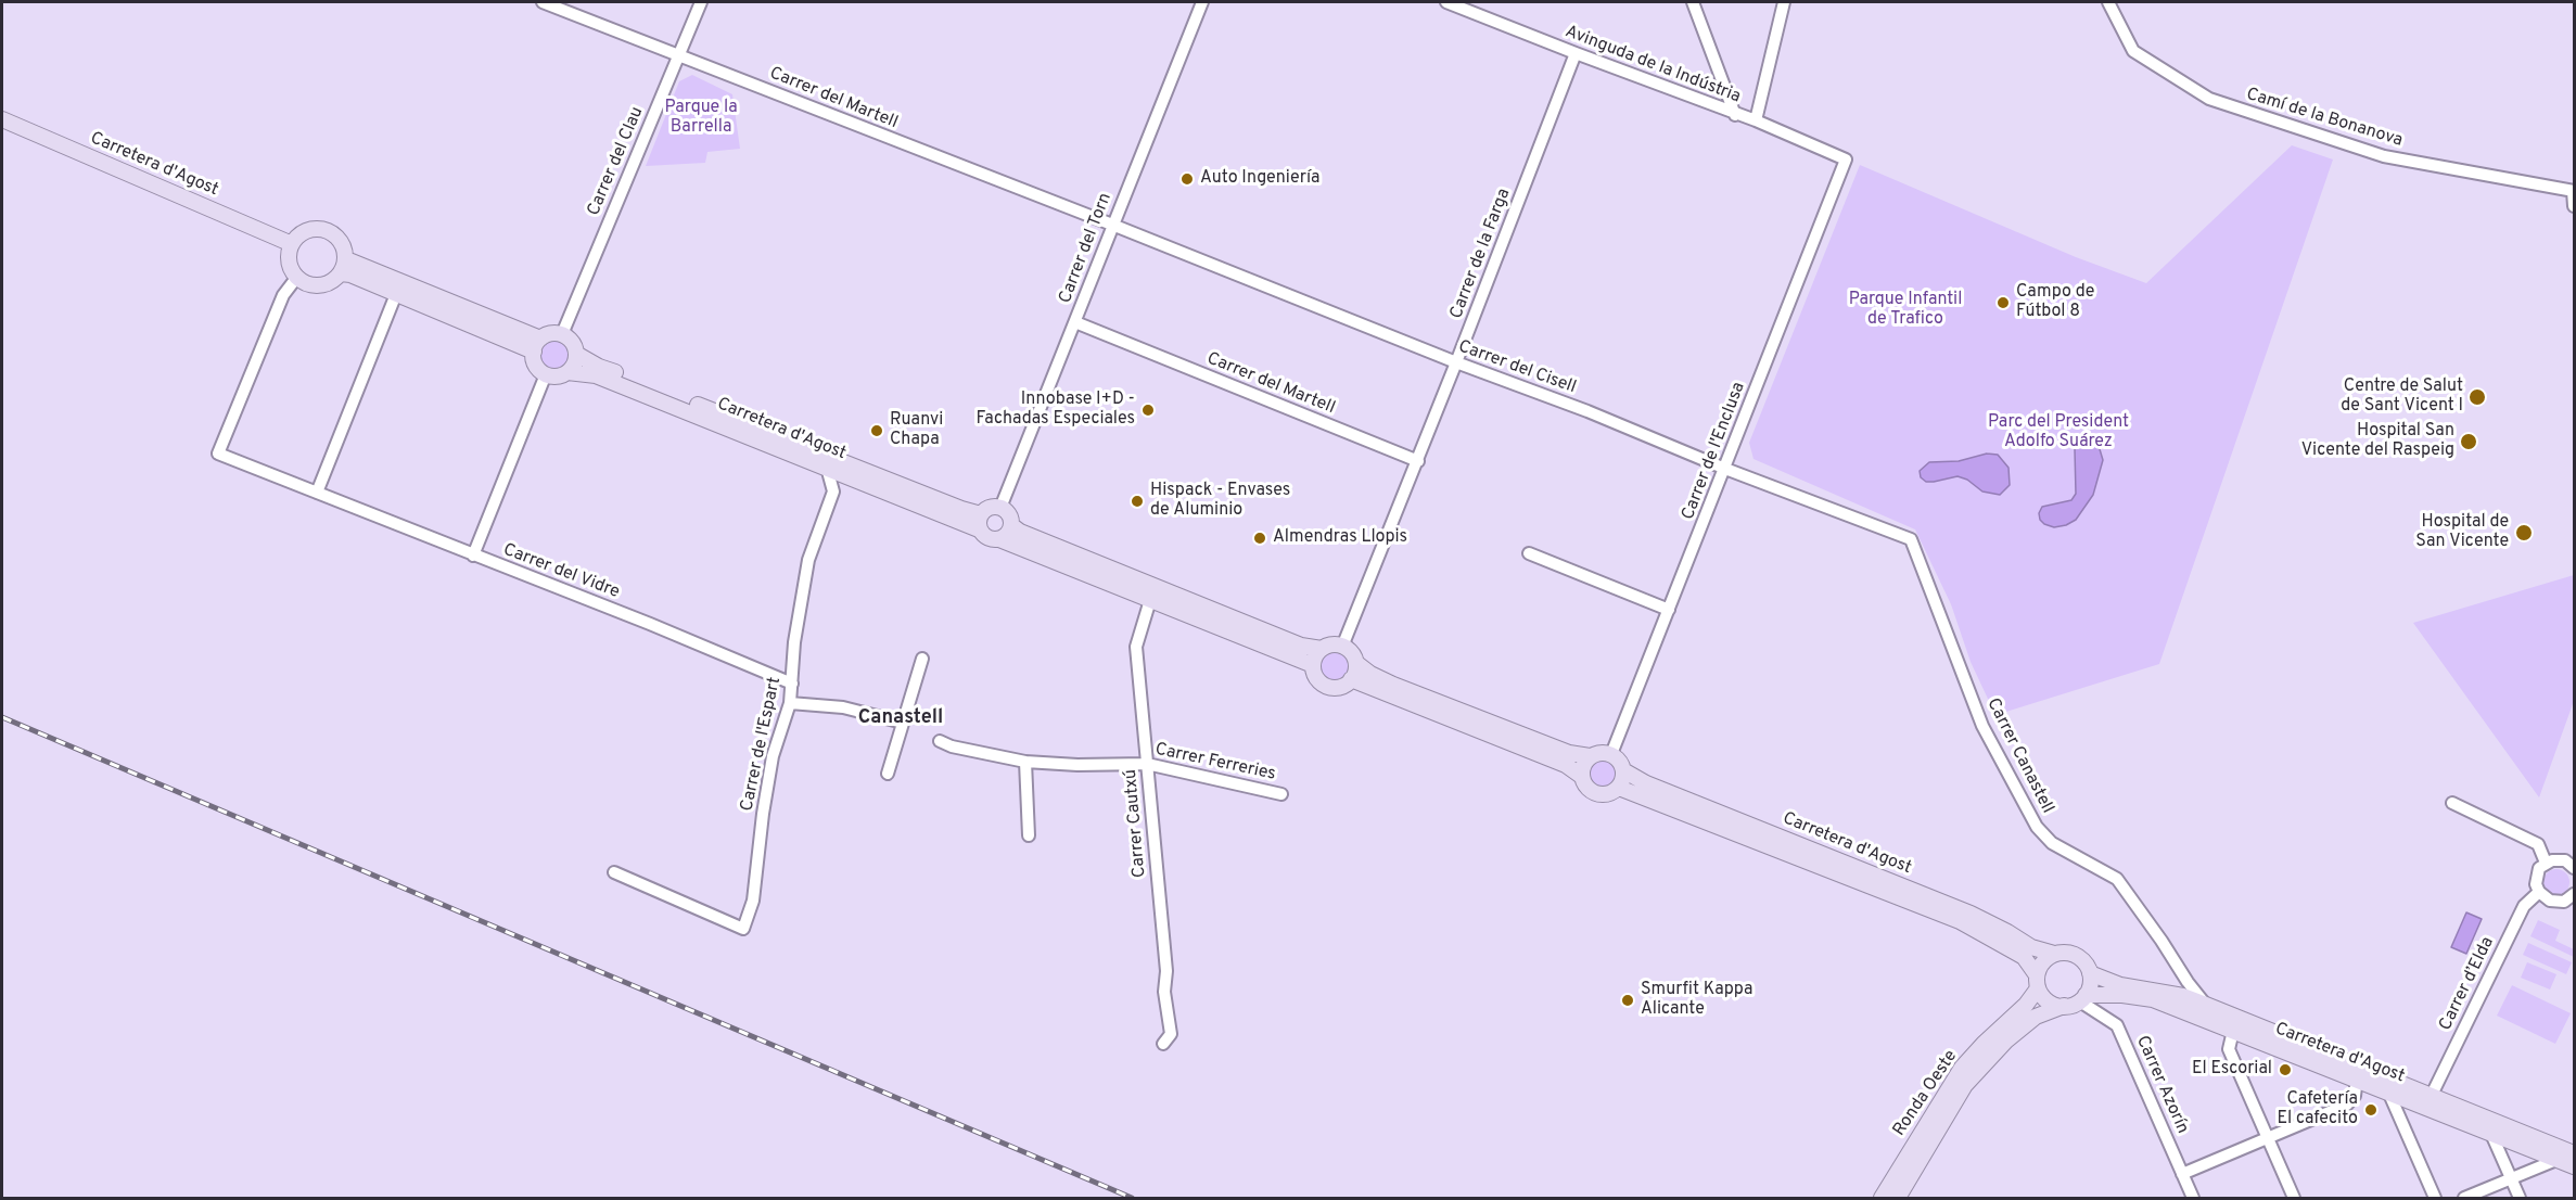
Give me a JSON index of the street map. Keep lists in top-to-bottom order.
{
  "streets": {
    "main road": ["Carretera d'Agost", "Ronda Oeste"],
    "street": [
      "Avinguda de la Indústria",
      "Carrer del Martell",
      "Camí de la Bonanova",
      "Carrer del Clau",
      "Carrer del Torn",
      "Carrer de la Farga",
      "Carrer del Cisell",
      "Carrer de l'Enclusa",
      "Carrer del Vidre",
      "Carrer de l'Espart",
      "Carrer Canastell",
      "Carrer Ferreries",
      "Carrer Cautxú",
      "Carrer d’Elda",
      "Carrer Azorín"
    ]
  },
  "crossings": [
    ["Avinguda de la Indústria", "Carrer de la Farga"],
    ["Avinguda de la Indústria", "Carrer de l'Enclusa"],
    ["Carrer del Martell", "Carrer del Clau"],
    ["Carrer del Martell", "Carrer del Torn"],
    ["Carrer del Martell", "Carrer de la Farga"],
    ["Carrer del Martell", "Carrer del Cisell"],
    ["Carrer del Clau", "Carretera d'Agost"],
    ["Carretera d'Agost", "Carrer del Torn"],
    ["Carretera d'Agost", "Carrer de l'Enclusa"],
    ["Carretera d'Agost", "Carrer del Vidre"],
    ["Carretera d'Agost", "Carrer Canastell"],
    ["Carretera d'Agost", "Carrer d’Elda"],
    ["Carretera d'Agost", "Carrer Azorín"],
    ["Carretera d'Agost", "Ronda Oeste"],
    ["Carrer del Torn", "Carrer del Cisell"],
    ["Carrer de la Farga", "Carrer del Cisell"],
    ["Carrer del Cisell", "Carrer de l'Enclusa"],
    ["Carrer del Cisell", "Carrer Canastell"],
    ["Carrer del Vidre", "Carrer de l'Espart"],
    ["Carrer Ferreries", "Carrer Cautxú"],
    ["Carrer Azorín", "Ronda Oeste"]
  ],
  "districts": ["Canastell"],
  "parks": ["Parque la Barrella", "Parque Infantil de Trafico", "Parc del President Adolfo Suárez"],
  "places": [
    "Auto Ingeniería",
    "Campo de Fútbol 8",
    "Centre de Salut de Sant Vicent I",
    "Innobase I+D - Fachadas Especiales",
    "Ruanvi Chapa",
    "Hospital San Vicente del Raspeig",
    "Hispack - Envases de Aluminio",
    "Hospital de San Vicente",
    "Almendras Llopis",
    "Smurfit Kappa Alicante",
    "El Escorial",
    "Cafetería El cafecito"
  ]
}
